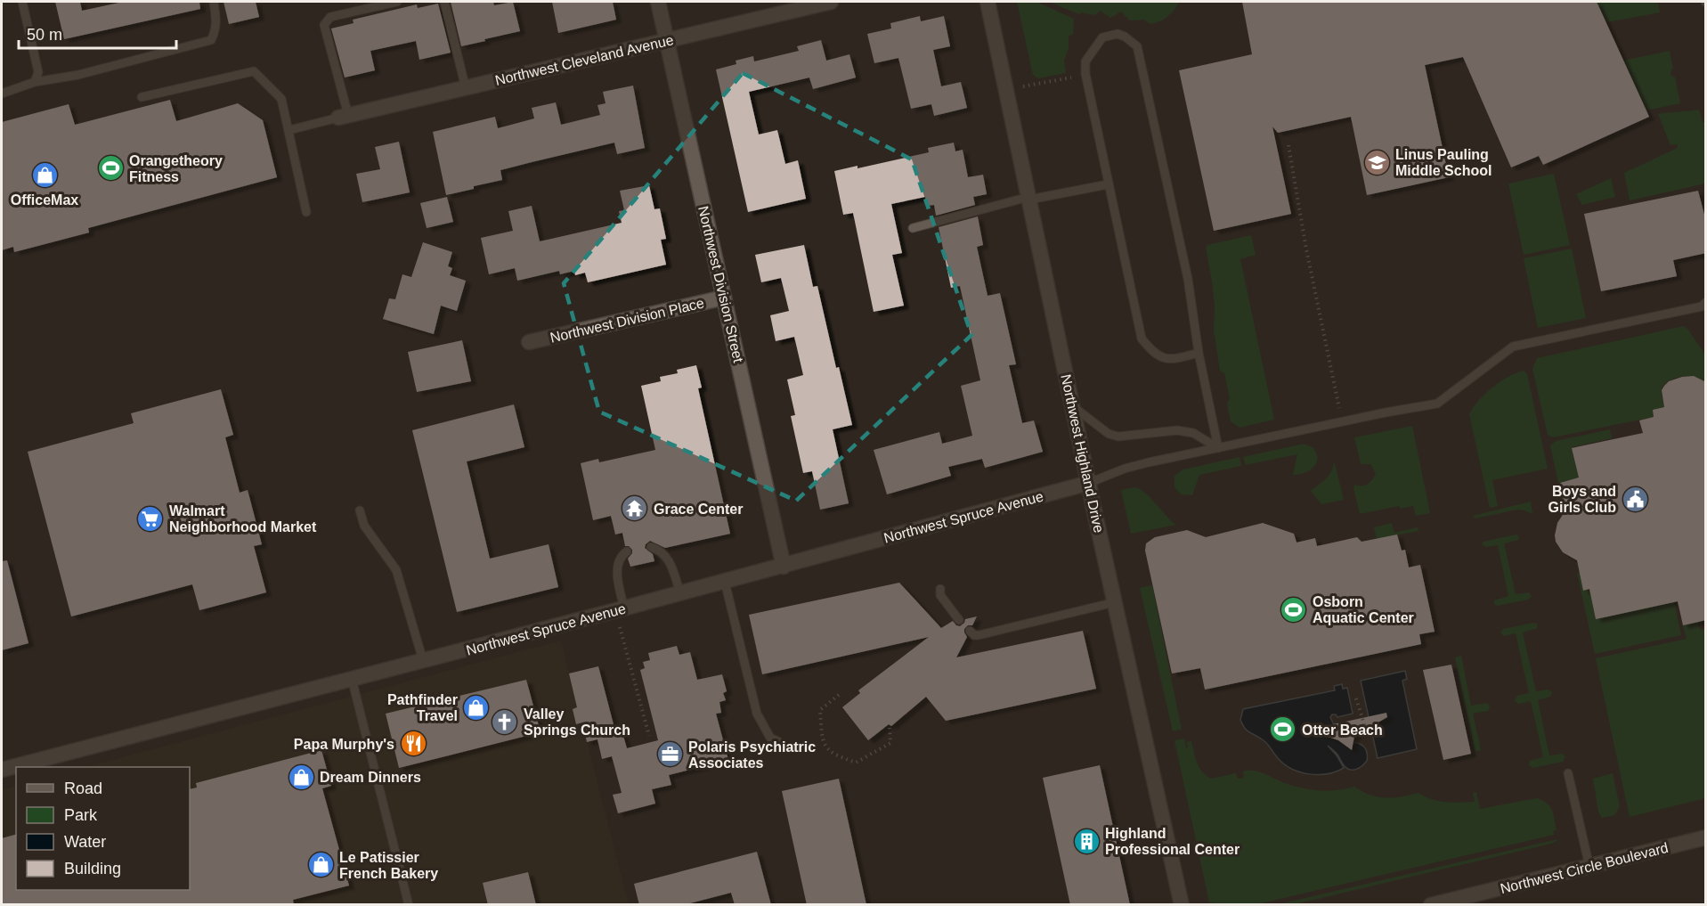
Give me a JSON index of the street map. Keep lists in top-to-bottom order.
{
  "streets": {
    "street": [
      "Northwest Cleveland Avenue",
      "Northwest Division Street",
      "Northwest Division Place",
      "Northwest Highland Drive",
      "Northwest Spruce Avenue",
      "Northwest Circle Boulevard"
    ]
  },
  "crossings": [
    ["Northwest Cleveland Avenue", "Northwest Division Street"],
    ["Northwest Division Street", "Northwest Division Place"],
    ["Northwest Division Street", "Northwest Spruce Avenue"],
    ["Northwest Highland Drive", "Northwest Spruce Avenue"]
  ],
  "places": {
    "school or university": ["Linus Pauling Middle School"],
    "sports": ["Orangetheory Fitness", "Osborn Aquatic Center", "Otter Beach"],
    "shop": [
      "OfficeMax",
      "Pathfinder Travel",
      "Dream Dinners",
      "Le Patissier French Bakery"
    ],
    "public building": ["Boys and Girls Club"],
    "temple": ["Grace Center"],
    "supermarket": ["Walmart Neighborhood Market"],
    "church": ["Valley Springs Church"],
    "restaurant": ["Papa Murphy's"],
    "office": ["Polaris Psychiatric Associates"],
    "building": ["Highland Professional Center"]
  },
  "legend": [
    "Road",
    "Park",
    "Water",
    "Building"
  ],
  "scale_bar": "50 m"
}
